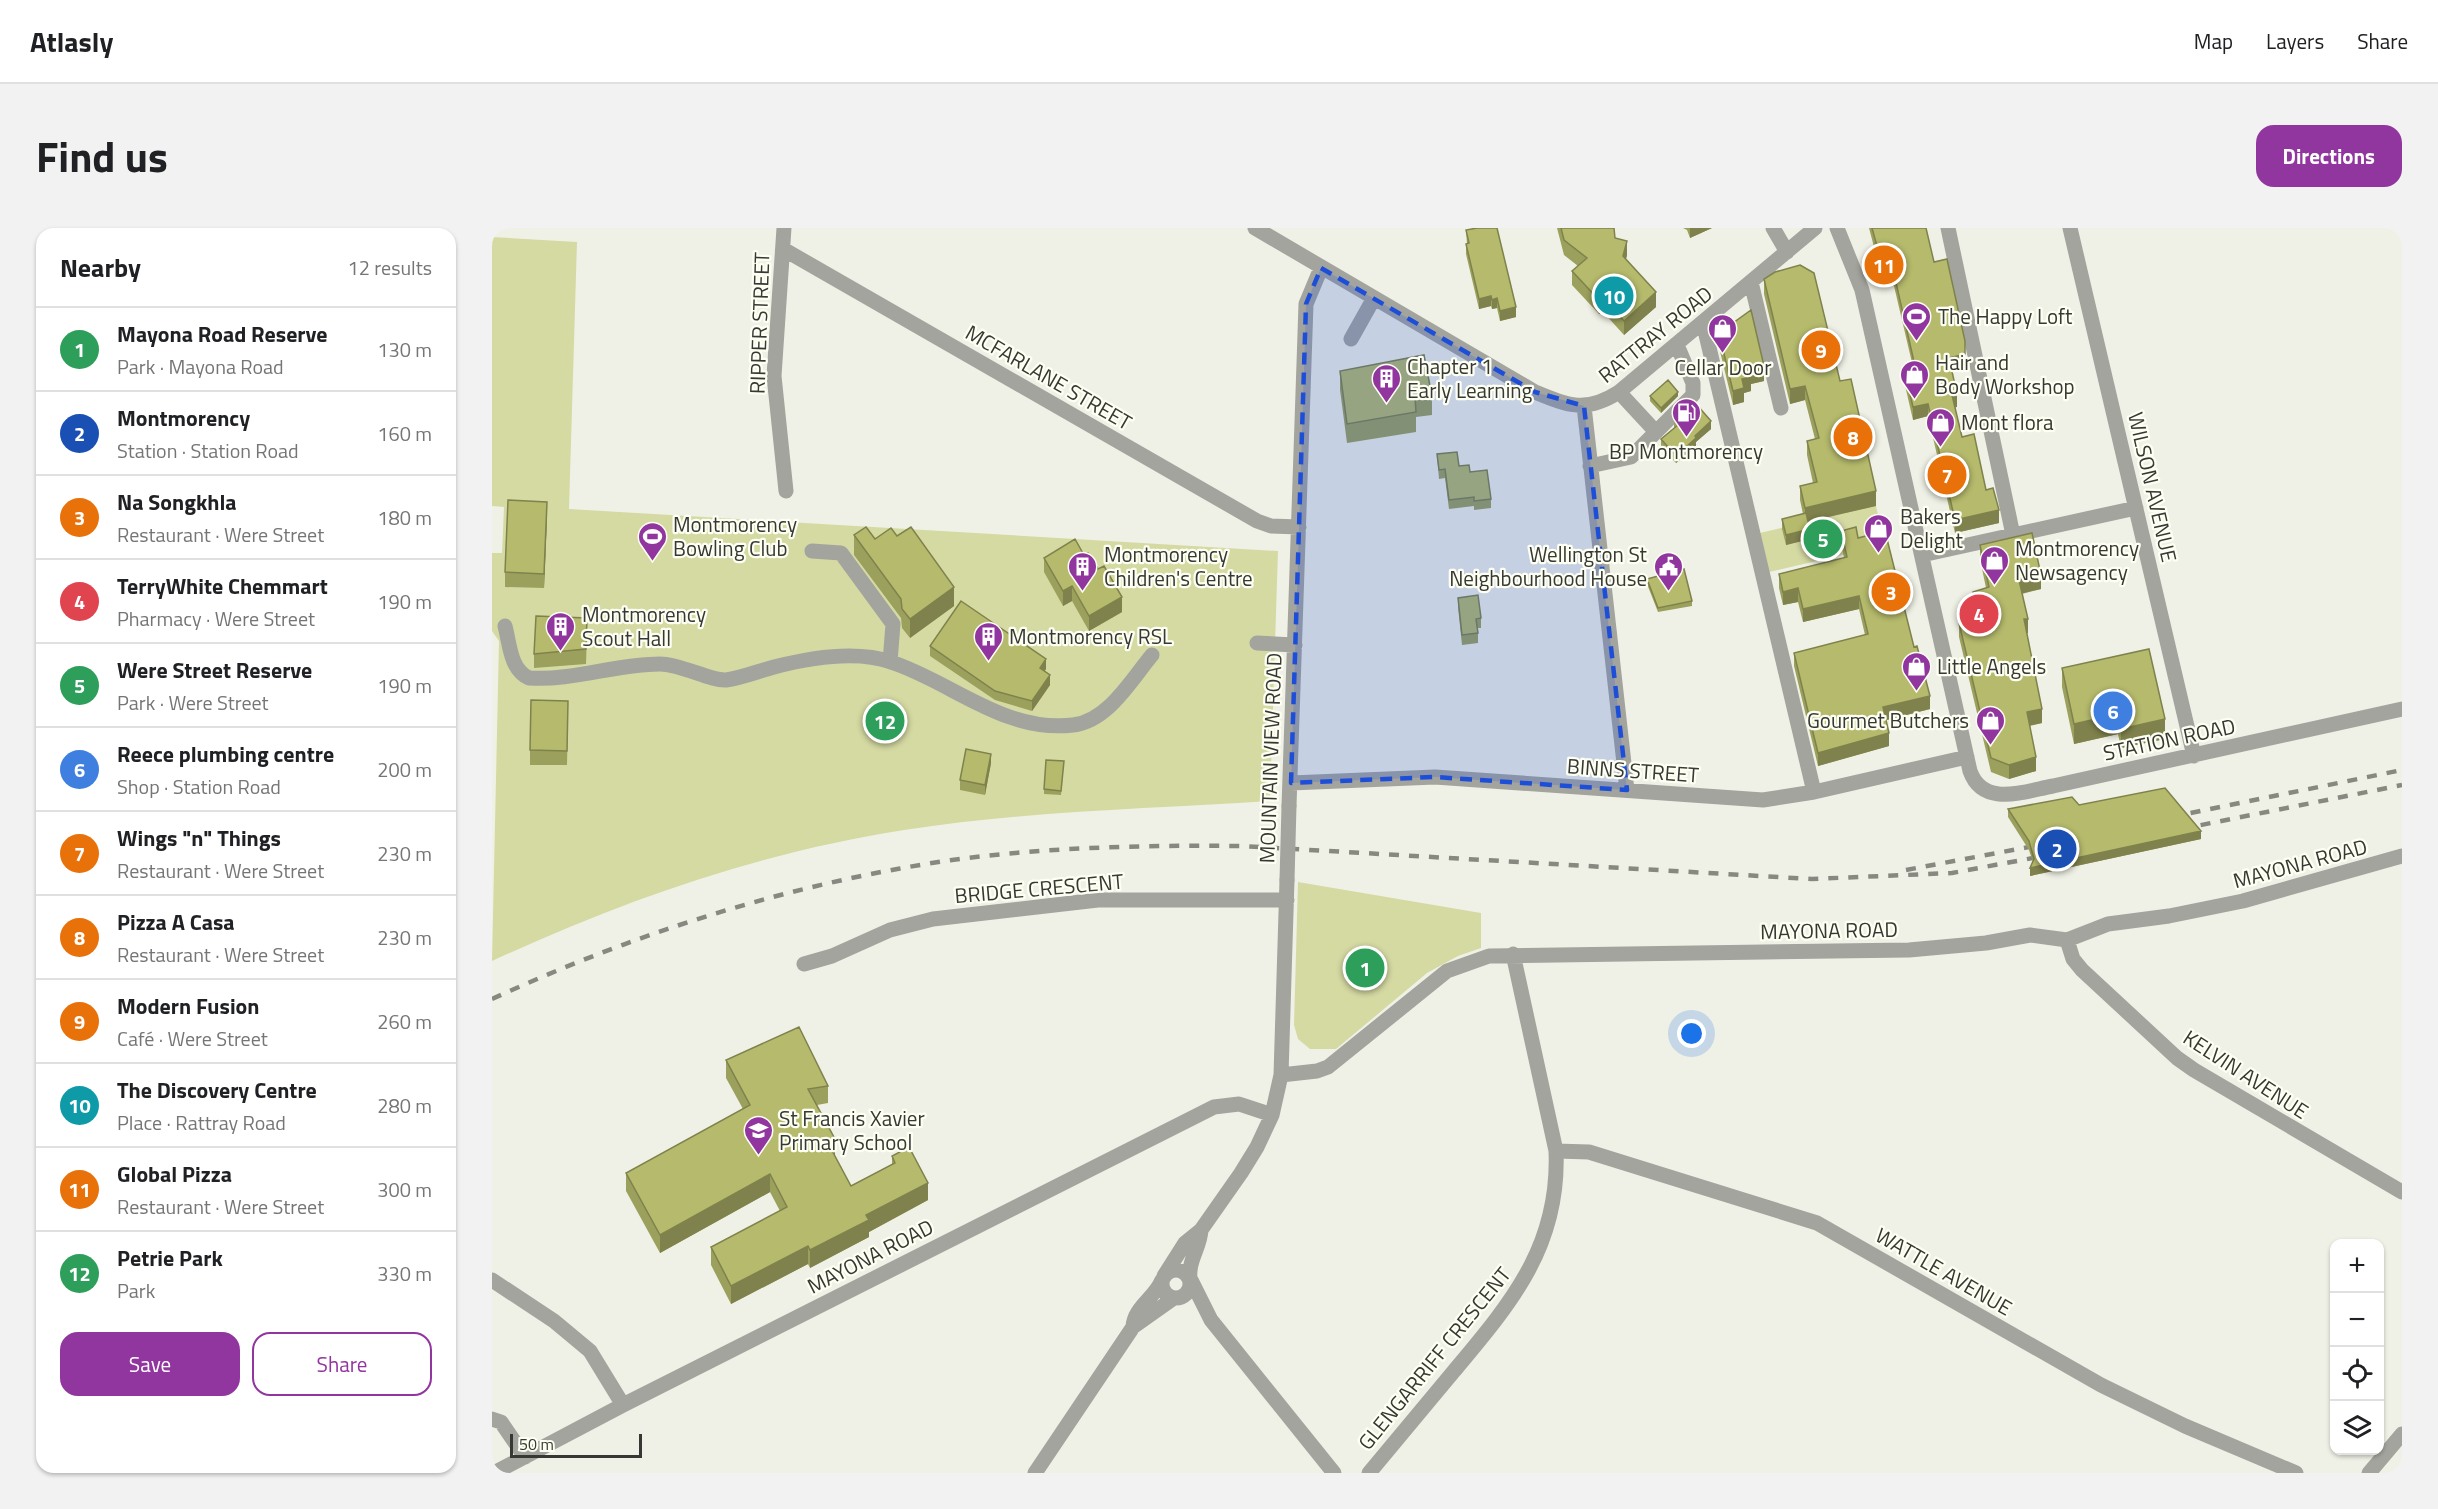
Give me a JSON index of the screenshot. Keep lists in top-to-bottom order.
{
  "streets": {
    "street": [
      "RIPPER STREET",
      "RATTRAY ROAD",
      "MCFARLANE STREET",
      "WILSON AVENUE",
      "STATION ROAD",
      "MOUNTAIN VIEW ROAD",
      "BINNS STREET",
      "MAYONA ROAD",
      "BRIDGE CRESCENT",
      "KELVIN AVENUE",
      "WATTLE AVENUE",
      "GLENGARRIFF CRESCENT"
    ]
  },
  "crossings": [
    ["RIPPER STREET", "MCFARLANE STREET"],
    ["RATTRAY ROAD", "MOUNTAIN VIEW ROAD"],
    ["MCFARLANE STREET", "MOUNTAIN VIEW ROAD"],
    ["WILSON AVENUE", "STATION ROAD"],
    ["STATION ROAD", "BINNS STREET"],
    ["MOUNTAIN VIEW ROAD", "BINNS STREET"],
    ["MOUNTAIN VIEW ROAD", "MAYONA ROAD"],
    ["MOUNTAIN VIEW ROAD", "BRIDGE CRESCENT"],
    ["MAYONA ROAD", "KELVIN AVENUE"],
    ["MAYONA ROAD", "GLENGARRIFF CRESCENT"],
    ["WATTLE AVENUE", "GLENGARRIFF CRESCENT"]
  ],
  "places": {
    "sports": ["The Happy Loft", "Montmorency Bowling Club"],
    "shop": [
      "Cellar Door",
      "Hair and Body Workshop",
      "Mont flora",
      "Bakers Delight",
      "Montmorency Newsagency",
      "Little Angels",
      "Gourmet Butchers"
    ],
    "building": [
      "Chapter 1 Early Learning",
      "Montmorency Children's Centre",
      "Montmorency Scout Hall",
      "Montmorency RSL"
    ],
    "fuel station": ["BP Montmorency"],
    "public building": ["Wellington St Neighbourhood House"],
    "school or university": ["St Francis Xavier Primary School"]
  },
  "scale_bar": "50 m",
  "page": {
    "header": "Atlasly",
    "nav": ["Map", "Layers", "Share"],
    "title": "Find us",
    "buttons": [
      "Directions",
      ["Save", "Share"]
    ],
    "heading": ["Nearby", "12 results"],
    "pins": [
      "11",
      "10",
      "9",
      "8",
      "7",
      "5",
      "3",
      "4",
      "6",
      "12",
      "2",
      "1"
    ],
    "list": [
      {
        "mark": "1",
        "name": "Mayona Road Reserve",
        "note": "Park · Mayona Road",
        "value": "130 m"
      },
      {
        "mark": "2",
        "name": "Montmorency",
        "note": "Station · Station Road",
        "value": "160 m"
      },
      {
        "mark": "3",
        "name": "Na Songkhla",
        "note": "Restaurant · Were Street",
        "value": "180 m"
      },
      {
        "mark": "4",
        "name": "TerryWhite Chemmart",
        "note": "Pharmacy · Were Street",
        "value": "190 m"
      },
      {
        "mark": "5",
        "name": "Were Street Reserve",
        "note": "Park · Were Street",
        "value": "190 m"
      },
      {
        "mark": "6",
        "name": "Reece plumbing centre",
        "note": "Shop · Station Road",
        "value": "200 m"
      },
      {
        "mark": "7",
        "name": "Wings \"n\" Things",
        "note": "Restaurant · Were Street",
        "value": "230 m"
      },
      {
        "mark": "8",
        "name": "Pizza A Casa",
        "note": "Restaurant · Were Street",
        "value": "230 m"
      },
      {
        "mark": "9",
        "name": "Modern Fusion",
        "note": "Café · Were Street",
        "value": "260 m"
      },
      {
        "mark": "10",
        "name": "The Discovery Centre",
        "note": "Place · Rattray Road",
        "value": "280 m"
      },
      {
        "mark": "11",
        "name": "Global Pizza",
        "note": "Restaurant · Were Street",
        "value": "300 m"
      },
      {
        "mark": "12",
        "name": "Petrie Park",
        "note": "Park",
        "value": "330 m"
      }
    ],
    "map_buttons": ["+", "−"],
    "scale": "50 m"
  }
}
